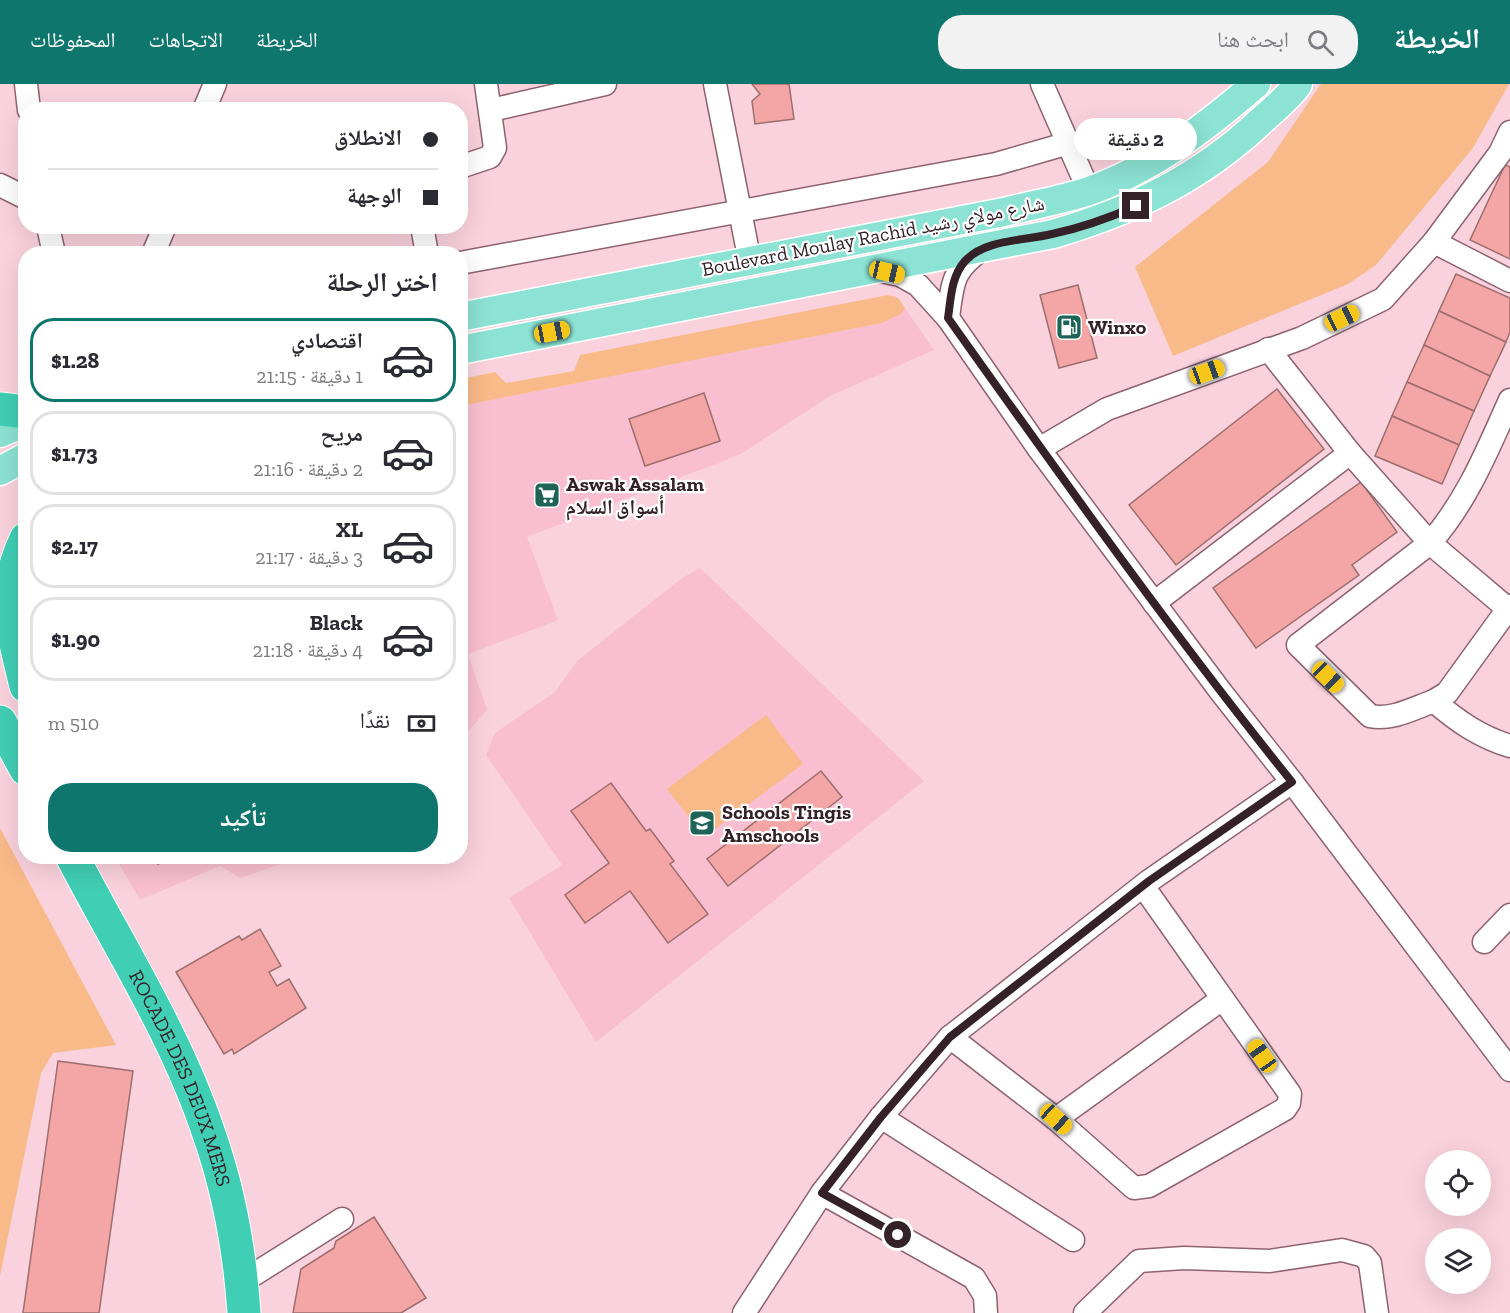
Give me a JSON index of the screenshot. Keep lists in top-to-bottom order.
{
  "streets": {
    "highway": ["ROCADE DES DEUX MERS"],
    "main road": ["Boulevard Moulay Rachid شارع مولاي رشيد"]
  },
  "places": {
    "fuel station": ["Winxo"],
    "supermarket": ["Aswak Assalam أسواق السلام"],
    "school or university": ["Schools Tingis Amschools"]
  },
  "page": {
    "header": "الخريطة",
    "search": "ابحث هنا",
    "nav": ["الخريطة", "الاتجاهات", "المحفوظات"],
    "banner": ["الانطلاق", "الوجهة"],
    "bubble": "2 دقيقة",
    "heading": "اختر الرحلة",
    "list": [
      {
        "name": "اقتصادي",
        "note": "1 دقيقة · 21:15",
        "value": "$1.28"
      },
      {
        "name": "مريح",
        "note": "2 دقيقة · 21:16",
        "value": "$1.73"
      },
      {
        "name": "XL",
        "note": "3 دقيقة · 21:17",
        "value": "$2.17"
      },
      {
        "name": "Black",
        "note": "4 دقيقة · 21:18",
        "value": "$1.90"
      }
    ],
    "pay": ["نقدًا", "510 m"],
    "buttons": "تأكيد"
  }
}
